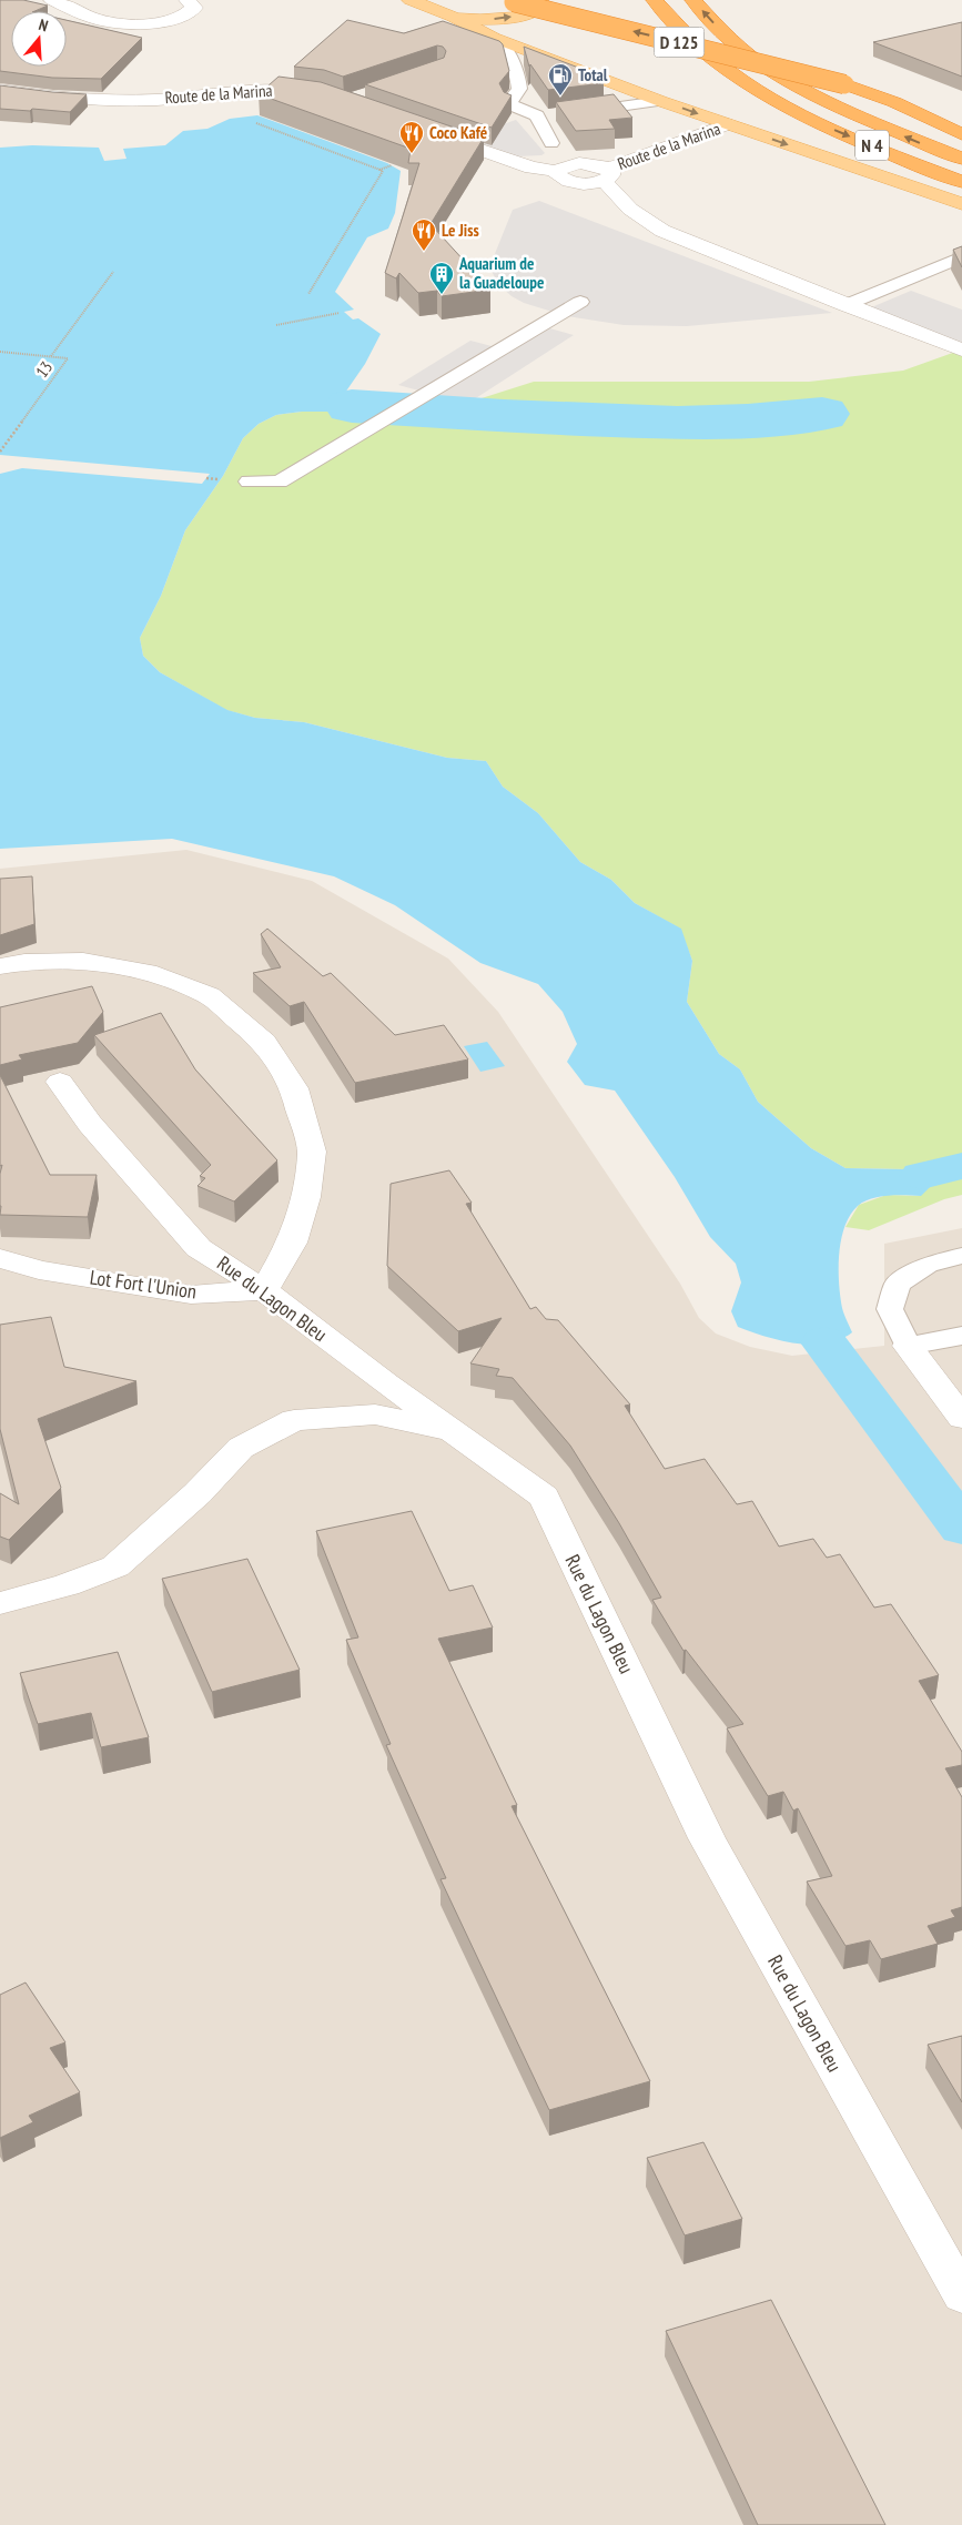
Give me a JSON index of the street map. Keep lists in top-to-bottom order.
{
  "streets": {
    "highway": ["D 125", "N 4"],
    "street": ["Route de la Marina", "Lot Fort l'Union", "Rue du Lagon Bleu"],
    "path": ["13"]
  },
  "crossings": [
    ["Lot Fort l'Union", "Rue du Lagon Bleu"]
  ],
  "places": {
    "fuel station": ["Total"],
    "restaurant": ["Coco Kafé", "Le Jiss"],
    "building": ["Aquarium de la Guadeloupe"]
  },
  "north": "top"
}
